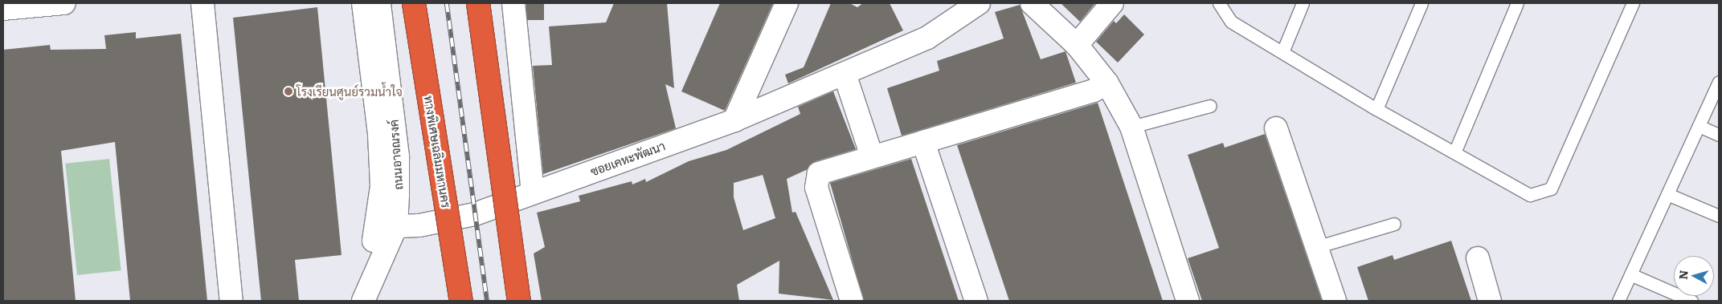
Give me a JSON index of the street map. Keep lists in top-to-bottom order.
{
  "streets": {
    "highway": ["ทางพิเศษเฉลิมมหานคร"],
    "street": ["ถนนอาจณรงค์", "ซอยเคหะพัฒนา"]
  },
  "crossings": [
    ["ถนนอาจณรงค์", "ซอยเคหะพัฒนา"]
  ],
  "places": ["โรงเรียนศูนย์รวมน้ำใจ"],
  "north": "left"
}
